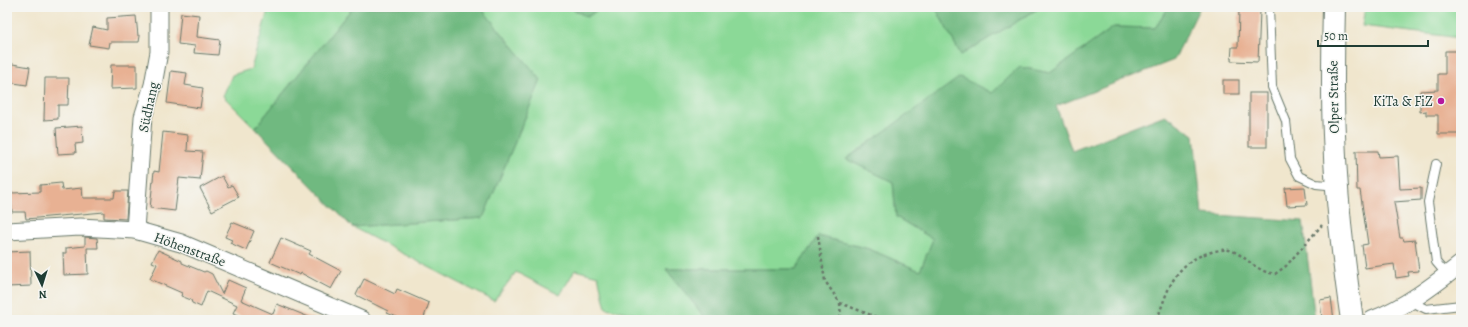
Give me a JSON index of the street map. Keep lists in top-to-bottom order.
{
  "streets": {
    "main road": ["Olper Straße"],
    "street": ["Südhang", "Höhenstraße"]
  },
  "crossings": [
    ["Südhang", "Höhenstraße"]
  ],
  "places": ["KiTa & FiZ"],
  "scale_bar": "50 m",
  "north": "bottom"
}
